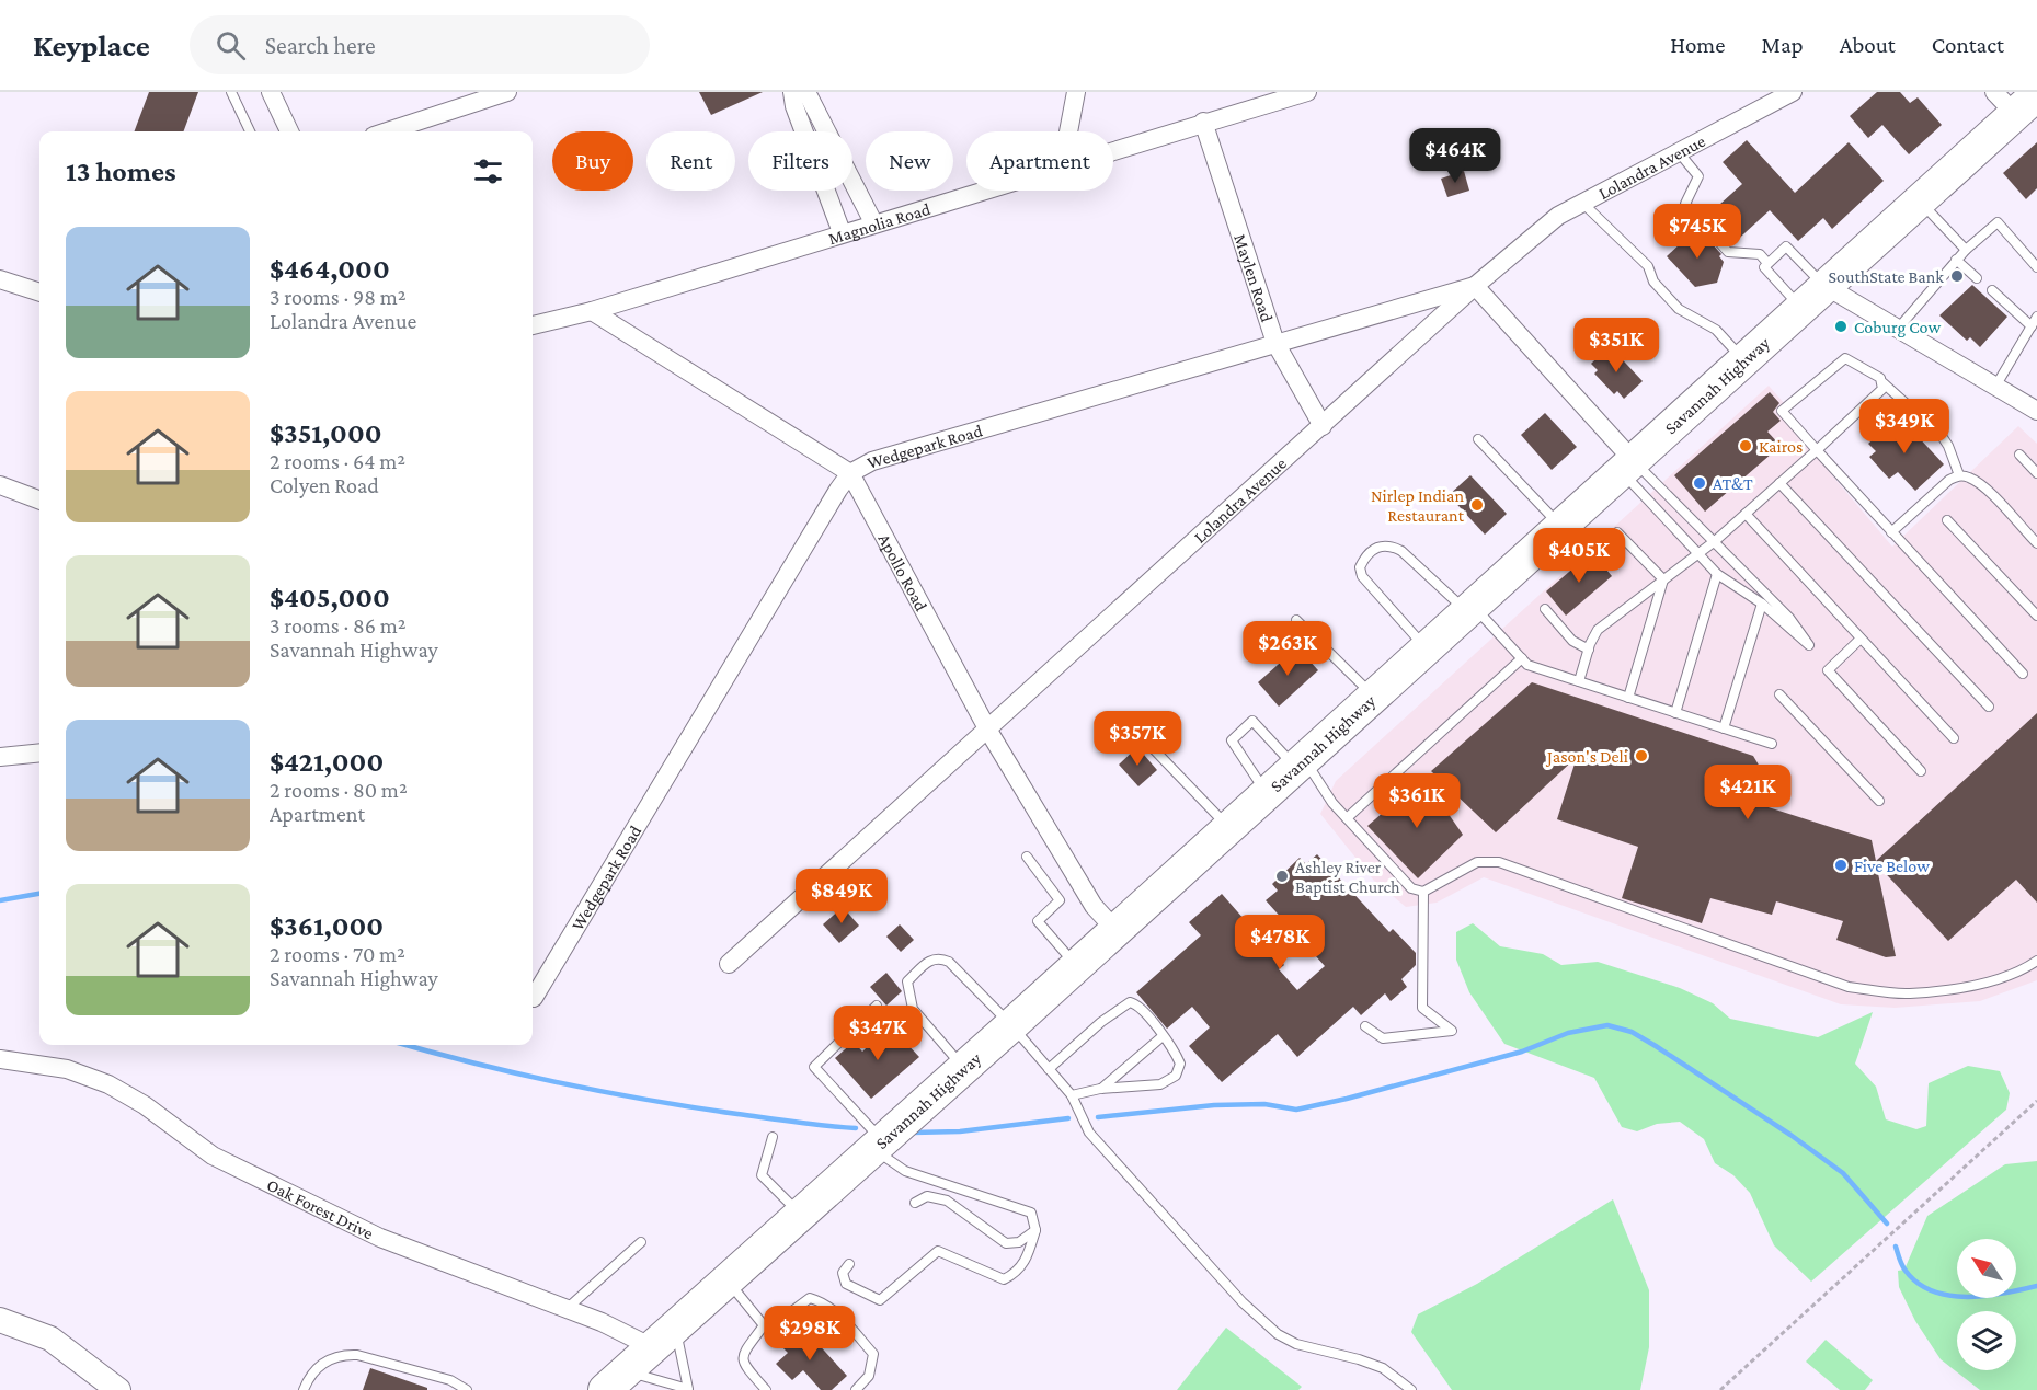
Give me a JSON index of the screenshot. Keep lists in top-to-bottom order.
{
  "streets": {
    "highway": ["Savannah Highway"],
    "street": [
      "Lolandra Avenue",
      "Magnolia Road",
      "Maylen Road",
      "Wedgepark Road",
      "Apollo Road",
      "Oak Forest Drive"
    ]
  },
  "crossings": [
    ["Lolandra Avenue", "Maylen Road"],
    ["Lolandra Avenue", "Wedgepark Road"],
    ["Lolandra Avenue", "Apollo Road"],
    ["Magnolia Road", "Maylen Road"],
    ["Magnolia Road", "Apollo Road"],
    ["Maylen Road", "Wedgepark Road"],
    ["Savannah Highway", "Apollo Road"],
    ["Savannah Highway", "Oak Forest Drive"],
    ["Wedgepark Road", "Apollo Road"]
  ],
  "places": [
    "SouthState Bank",
    "Coburg Cow",
    "Kairos",
    "AT&T",
    "Nirlep Indian Restaurant",
    "Jason's Deli",
    "Five Below",
    "Ashley River Baptist Church"
  ],
  "north": "top left",
  "page": {
    "header": "Keyplace",
    "search": "Search here",
    "nav": [
      "Home",
      "Map",
      "About",
      "Contact"
    ],
    "price": [
      "$464K",
      "$745K",
      "$351K",
      "$349K",
      "$405K",
      "$263K",
      "$357K",
      "$421K",
      "$361K",
      "$849K",
      "$478K",
      "$347K",
      "$298K"
    ],
    "chip": [
      "Buy",
      "Rent",
      "Filters",
      "New",
      "Apartment"
    ],
    "heading": "13 homes",
    "list": [
      {
        "name": "$464,000",
        "note": "3 rooms · 98 m² · Lolandra Avenue"
      },
      {
        "name": "$351,000",
        "note": "2 rooms · 64 m² · Colyen Road"
      },
      {
        "name": "$405,000",
        "note": "3 rooms · 86 m² · Savannah Highway"
      },
      {
        "name": "$421,000",
        "note": "2 rooms · 80 m² · Apartment"
      },
      {
        "name": "$361,000",
        "note": "2 rooms · 70 m² · Savannah Highway"
      }
    ]
  }
}
